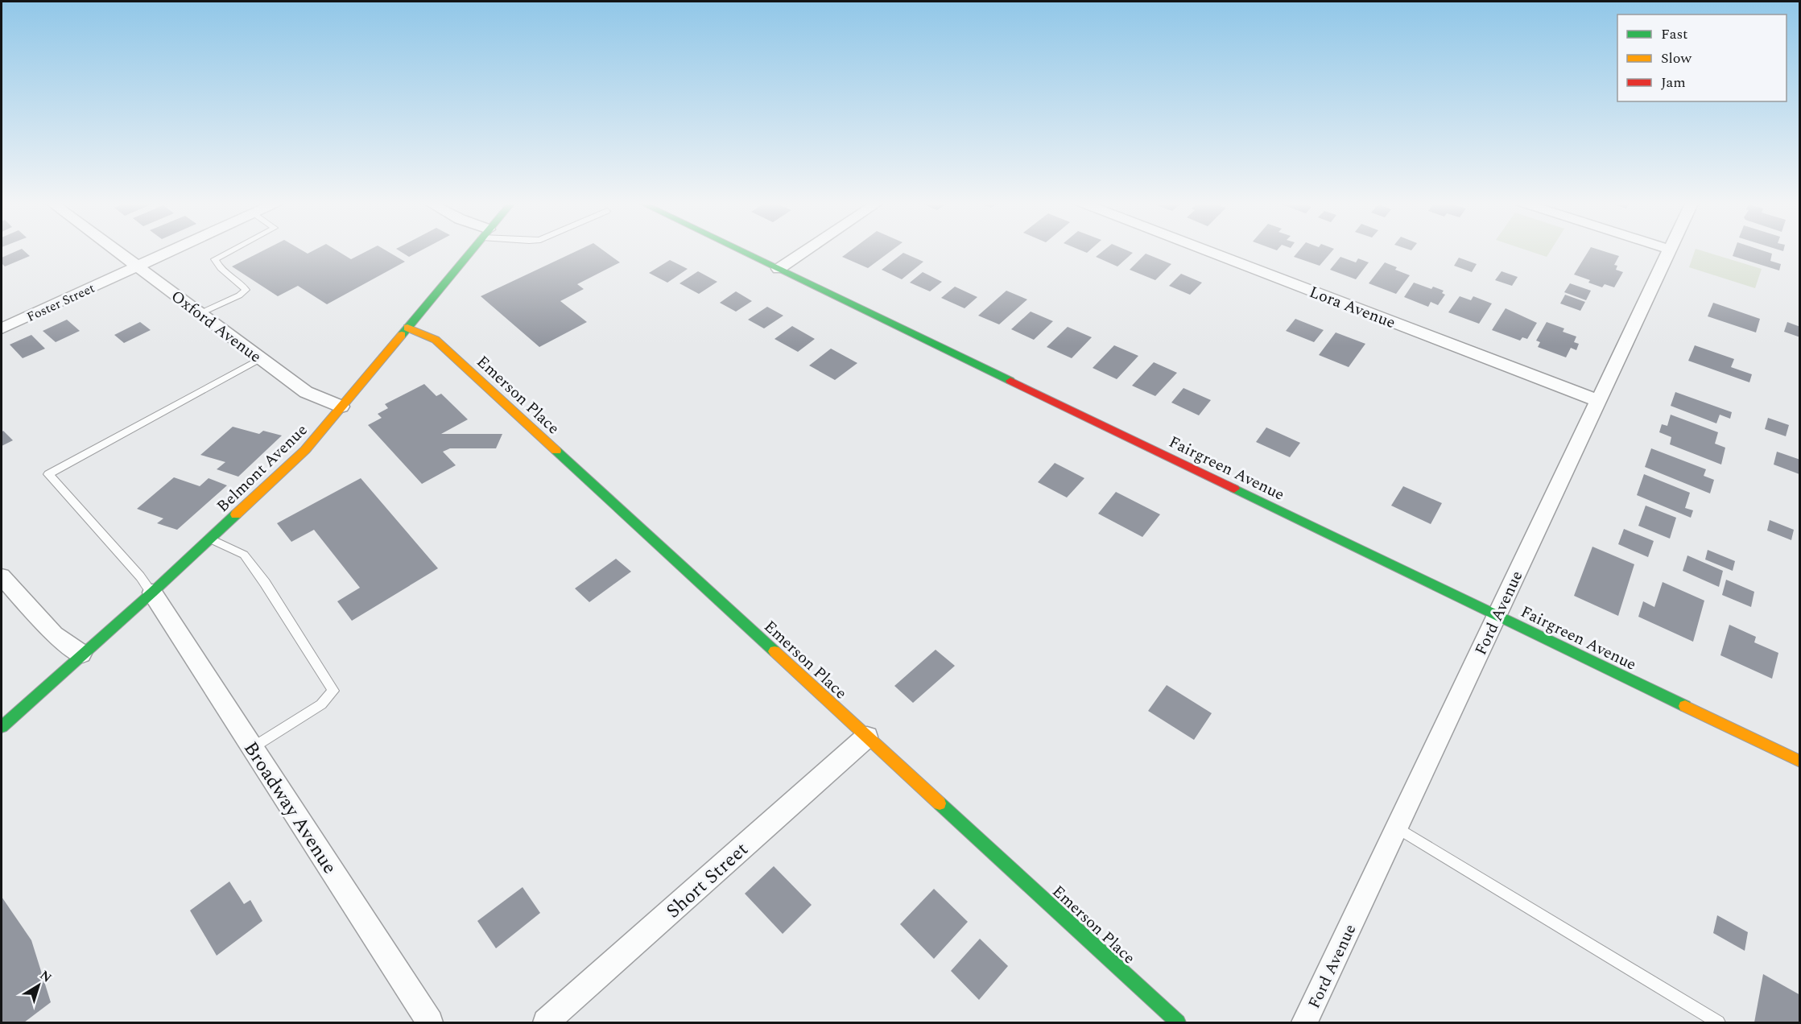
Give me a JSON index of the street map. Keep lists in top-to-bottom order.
{
  "streets": {
    "street": [
      "Foster Street",
      "Lora Avenue",
      "Oxford Avenue",
      "Emerson Place",
      "Belmont Avenue",
      "Fairgreen Avenue",
      "Ford Avenue",
      "Broadway Avenue",
      "Short Street"
    ]
  },
  "crossings": [
    ["Foster Street", "Oxford Avenue"],
    ["Lora Avenue", "Ford Avenue"],
    ["Oxford Avenue", "Belmont Avenue"],
    ["Emerson Place", "Belmont Avenue"],
    ["Emerson Place", "Short Street"],
    ["Belmont Avenue", "Broadway Avenue"],
    ["Fairgreen Avenue", "Ford Avenue"]
  ],
  "legend": ["Fast", "Slow", "Jam"],
  "north": "top right"
}
